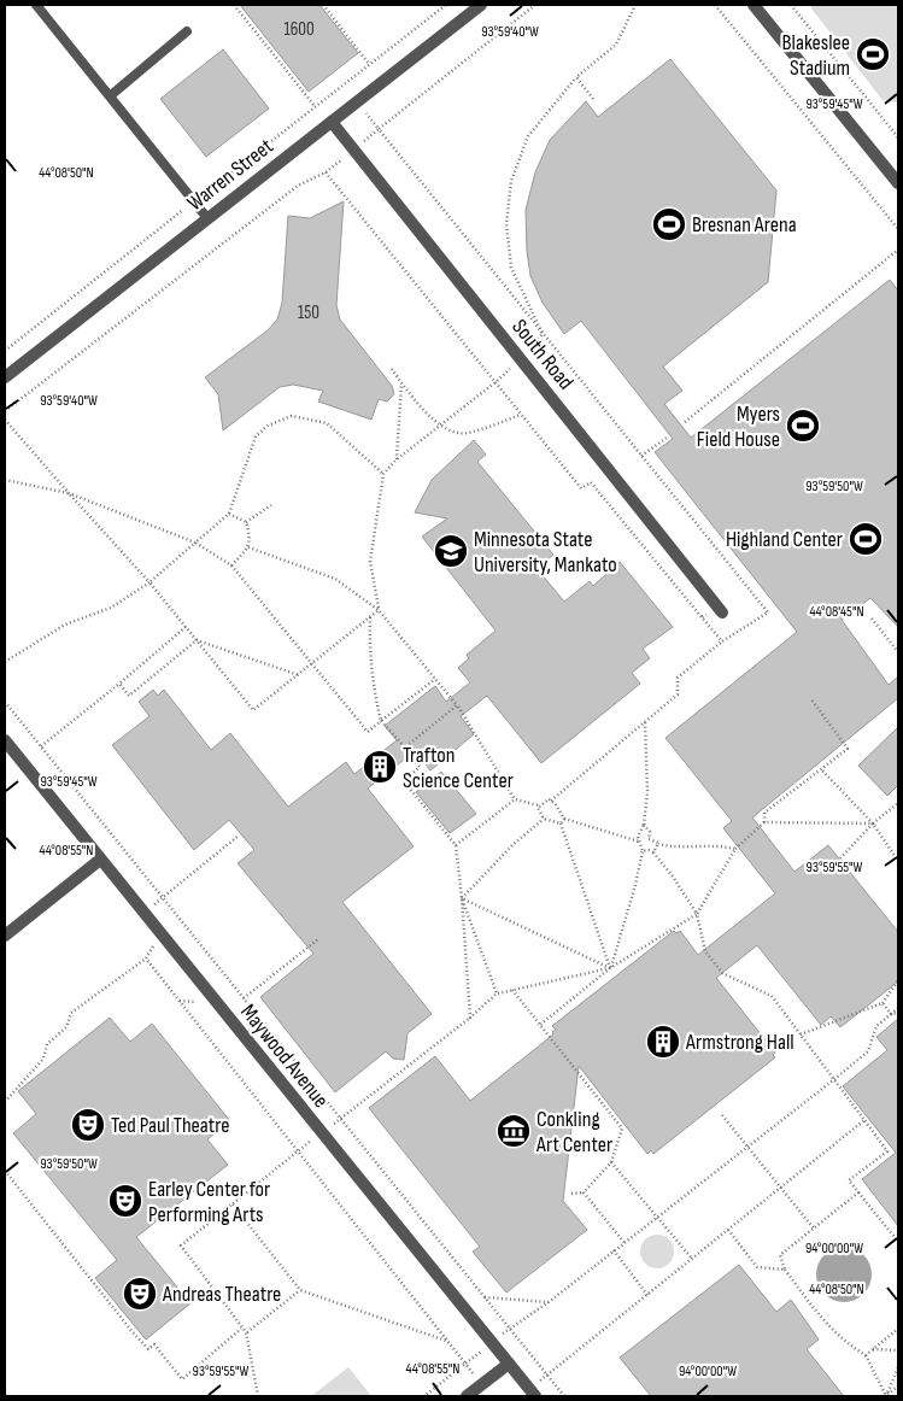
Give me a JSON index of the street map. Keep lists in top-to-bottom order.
{
  "streets": {
    "street": ["Warren Street", "South Road", "Maywood Avenue"]
  },
  "crossings": [
    ["Warren Street", "South Road"]
  ],
  "places": {
    "sports": [
      "Blakeslee Stadium",
      "Bresnan Arena",
      "Myers Field House",
      "Highland Center"
    ],
    "school or university": ["Minnesota State University, Mankato"],
    "building": ["Trafton Science Center", "Armstrong Hall"],
    "theatre": ["Ted Paul Theatre", "Earley Center for Performing Arts", "Andreas Theatre"],
    "museum": ["Conkling Art Center"]
  },
  "house_numbers": ["1600", "150"],
  "coordinates": [
    "93°59'40\"W",
    "93°59'45\"W",
    "44°08'50\"N",
    "93°59'50\"W",
    "44°08'45\"N",
    "44°08'55\"N",
    "93°59'55\"W",
    "94°00'00\"W"
  ]
}
